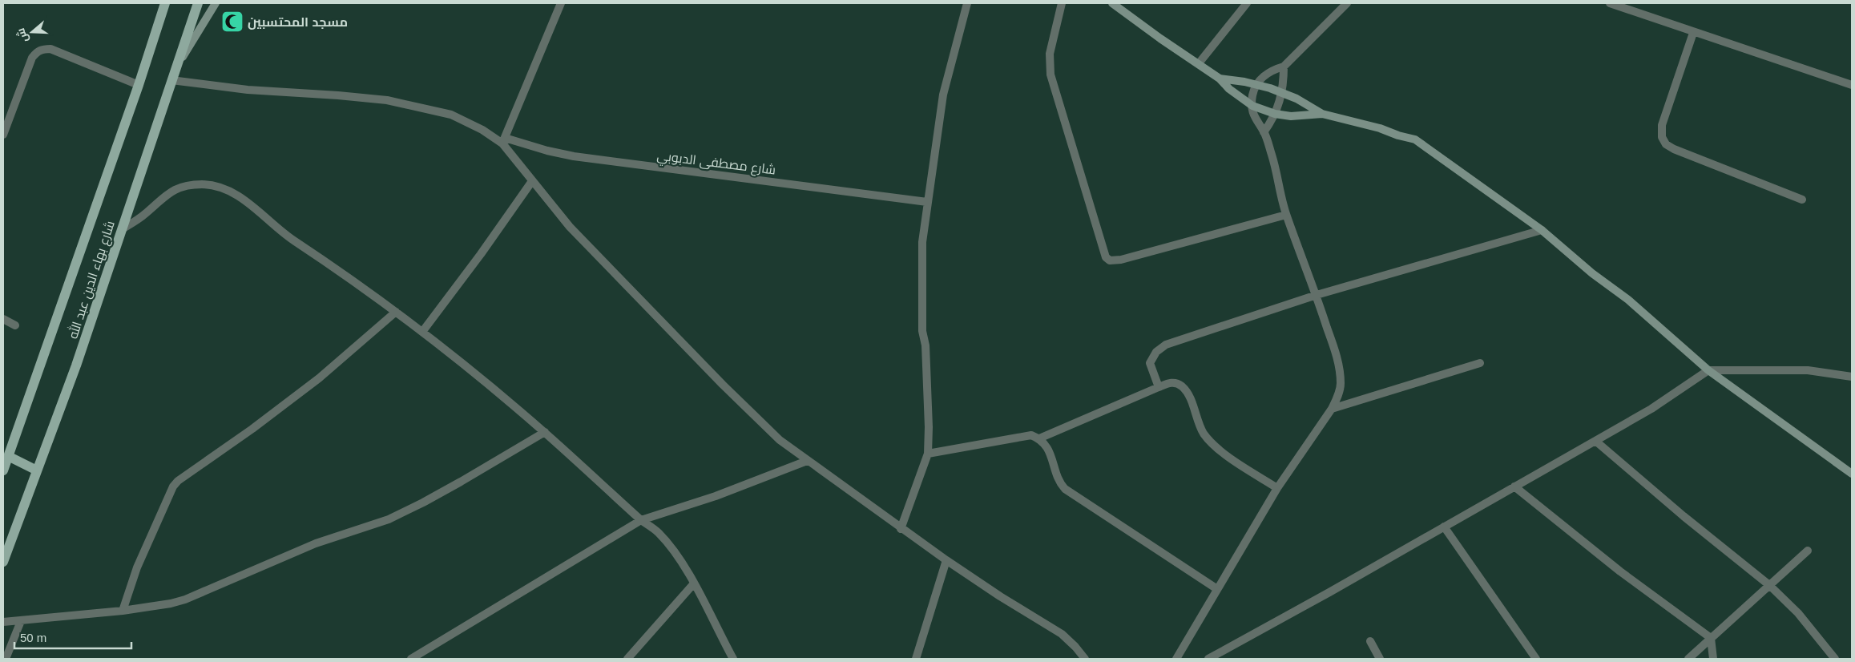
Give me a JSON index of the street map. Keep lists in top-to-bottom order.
{
  "streets": {
    "main road": ["شارع بهاء الدين عبد الله"],
    "street": ["شارع مصطفى الدبوبي"]
  },
  "places": {
    "mosque": ["مسجد المحتسبين"]
  },
  "scale_bar": "50 m",
  "north": "left"
}
